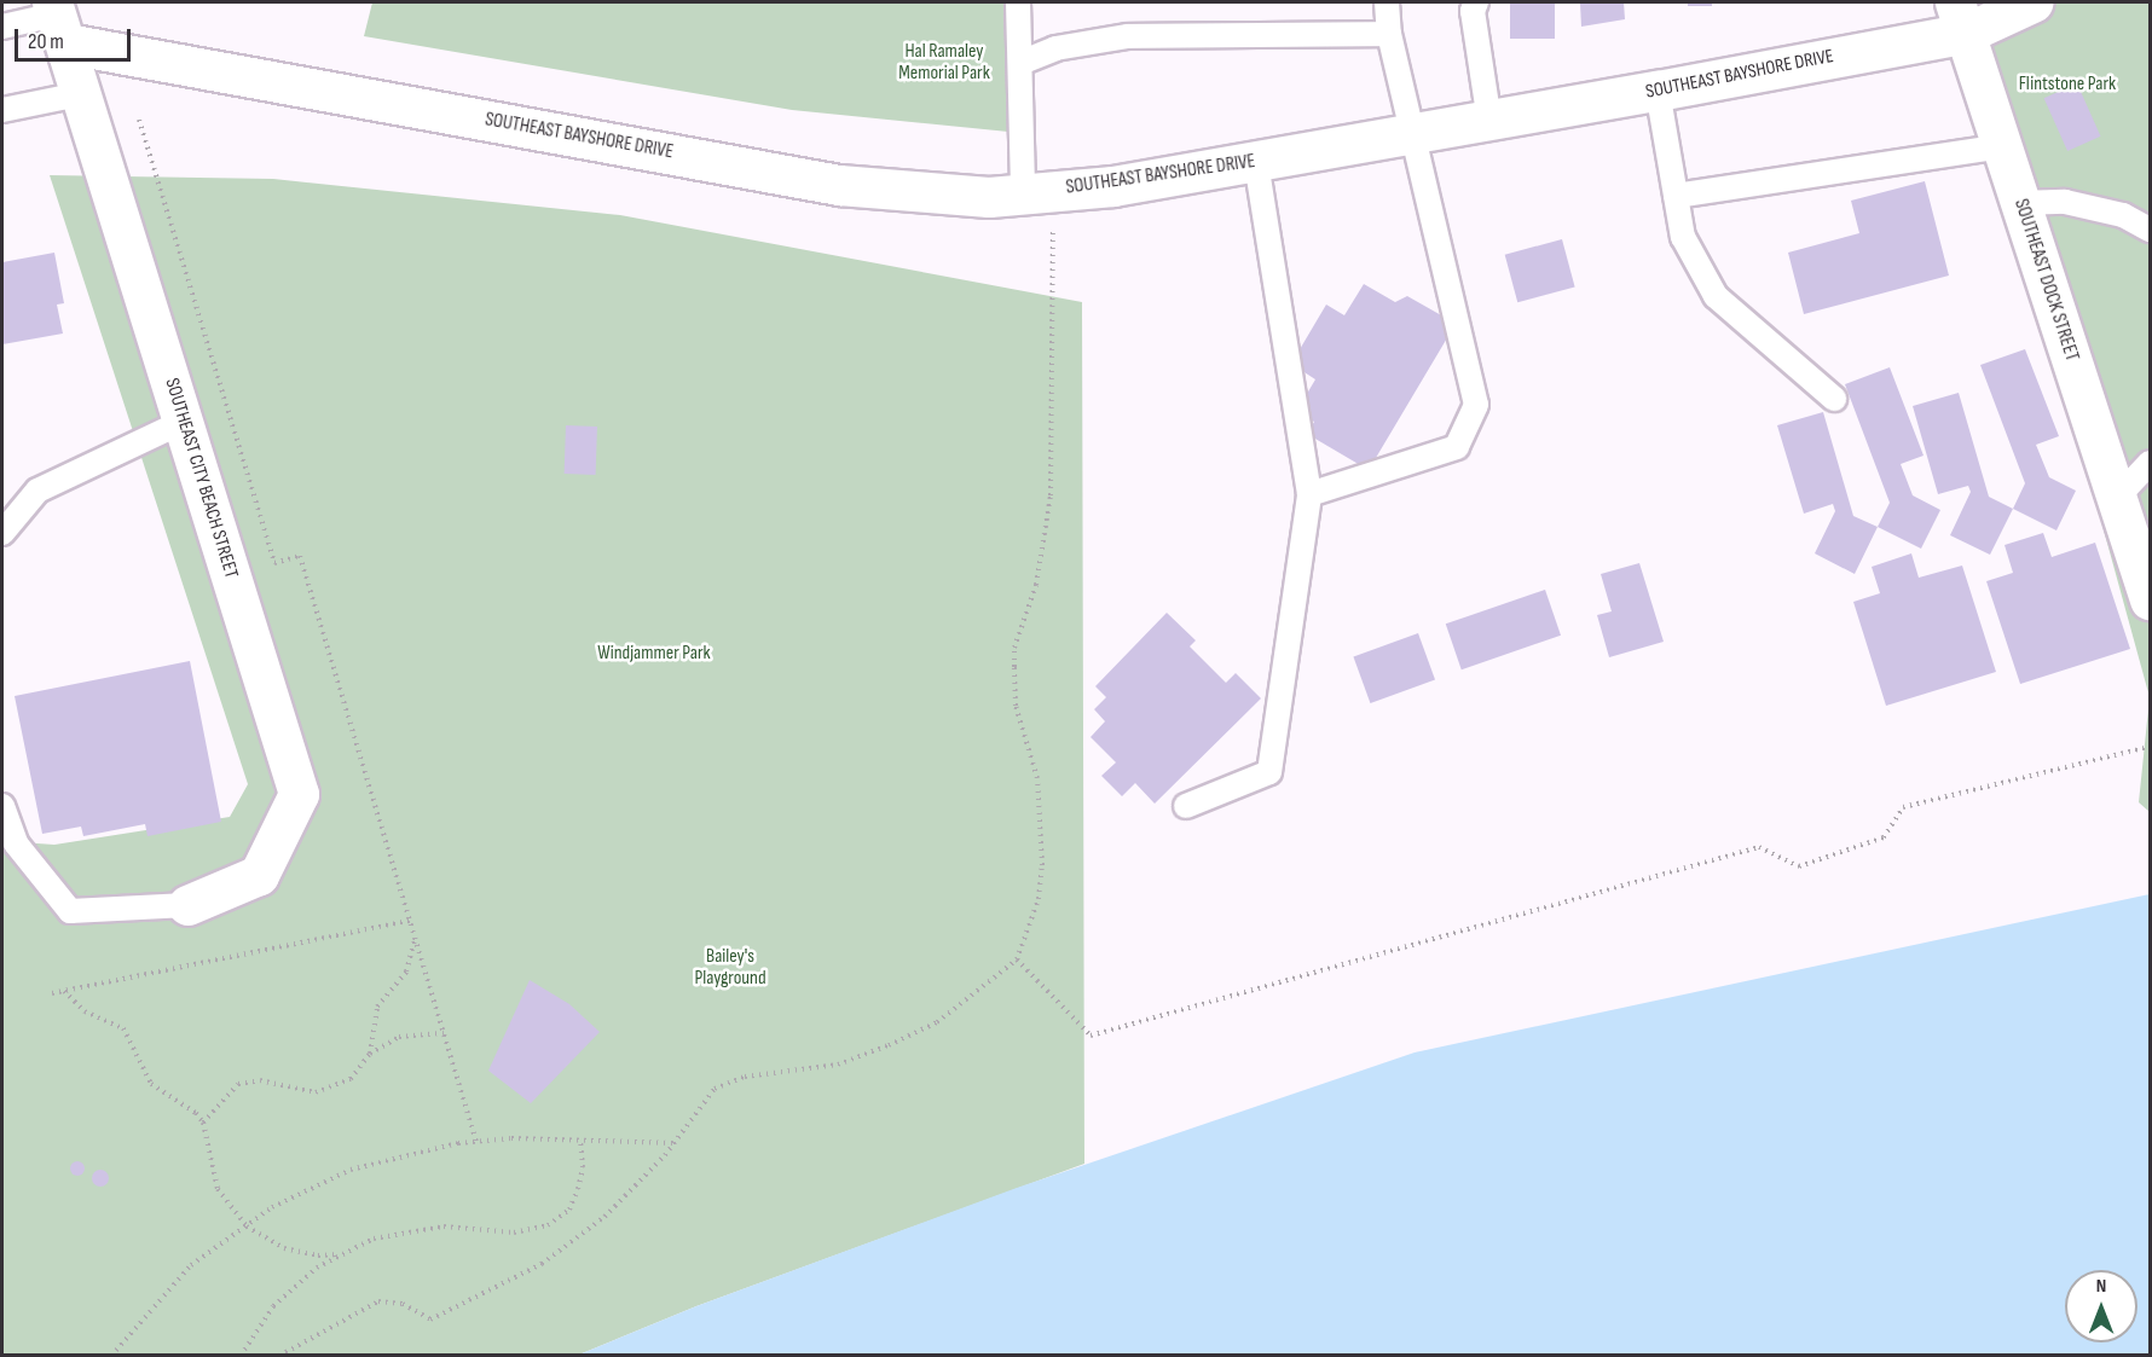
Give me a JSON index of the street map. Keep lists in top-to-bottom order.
{
  "streets": {
    "street": ["SOUTHEAST BAYSHORE DRIVE", "SOUTHEAST DOCK STREET", "SOUTHEAST CITY BEACH STREET"]
  },
  "crossings": [
    ["SOUTHEAST BAYSHORE DRIVE", "SOUTHEAST DOCK STREET"],
    ["SOUTHEAST BAYSHORE DRIVE", "SOUTHEAST CITY BEACH STREET"]
  ],
  "parks": [
    "Hal Ramaley Memorial Park",
    "Flintstone Park",
    "Windjammer Park",
    "Bailey's Playground"
  ],
  "scale_bar": "20 m",
  "north": "top"
}
